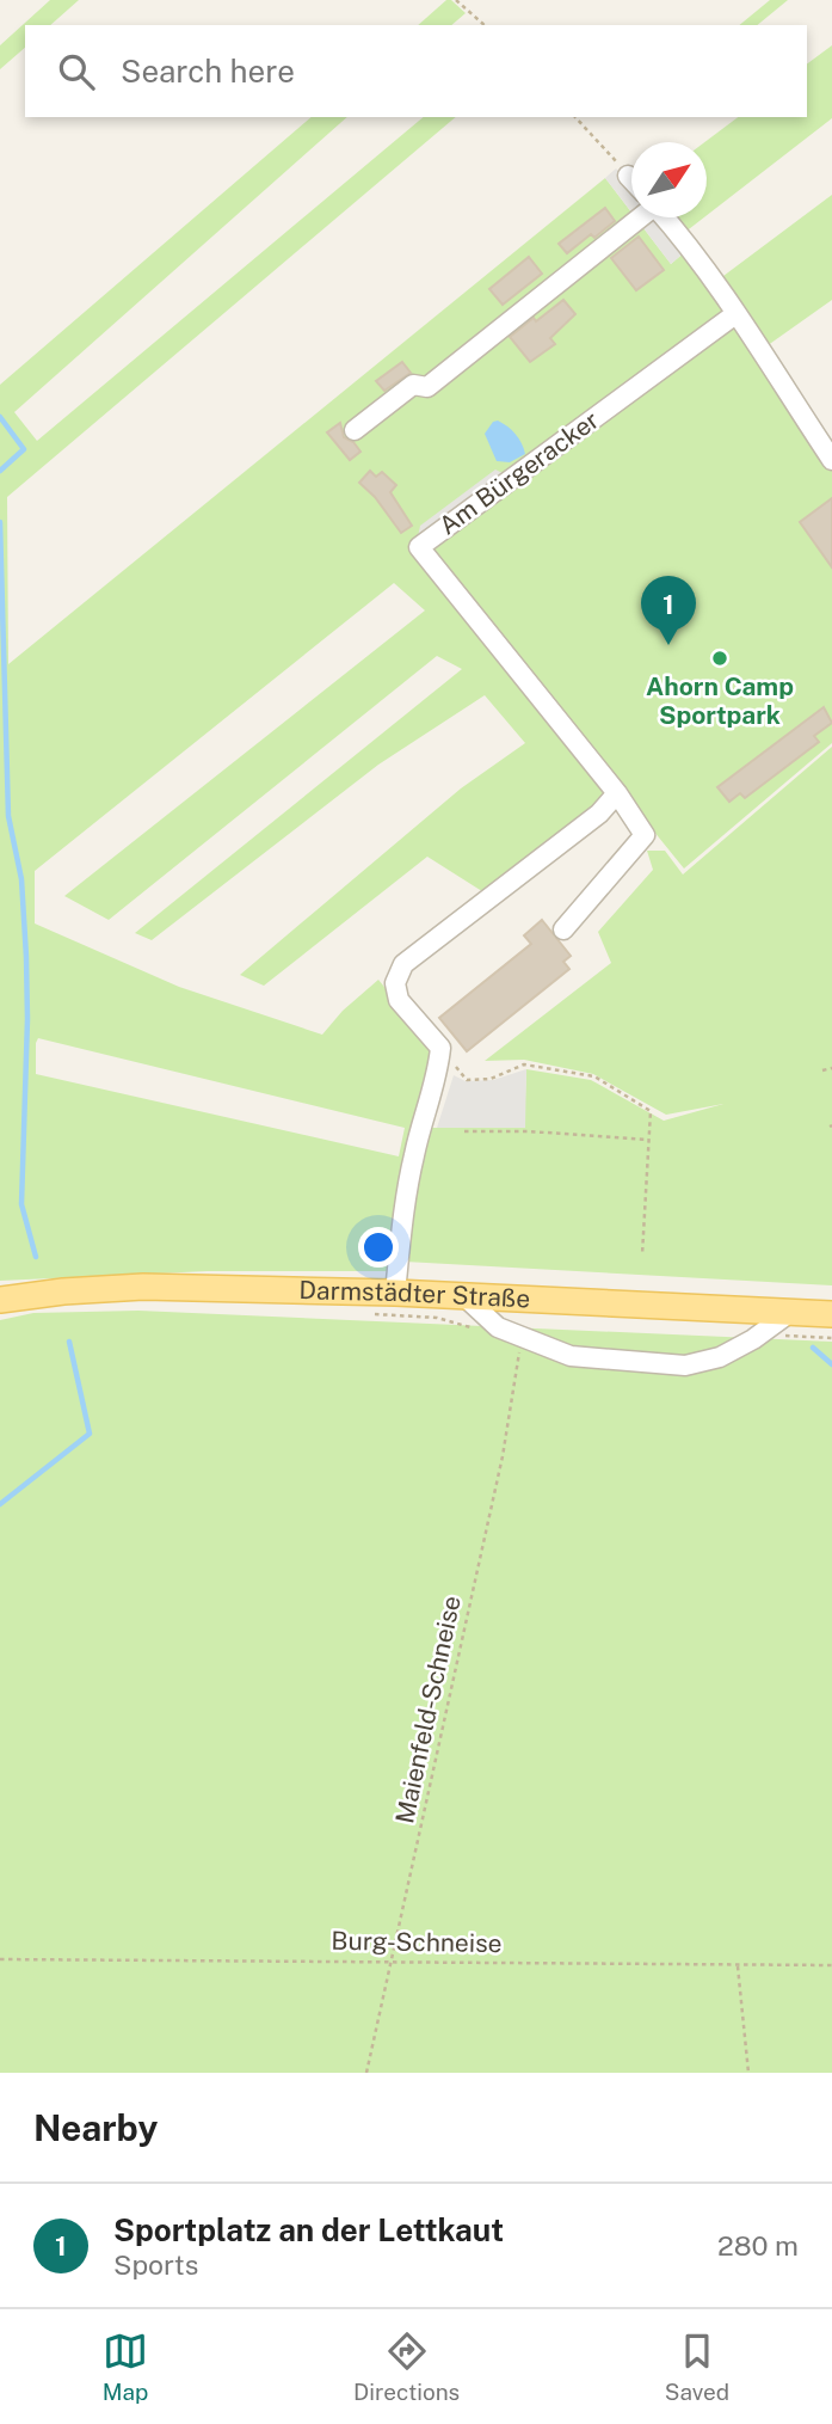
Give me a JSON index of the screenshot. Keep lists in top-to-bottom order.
{
  "streets": {
    "main road": ["Darmstädter Straße"],
    "lane": ["Am Bürgeracker"],
    "path": ["Maienfeld-Schneise", "Burg-Schneise"]
  },
  "crossings": [
    ["Maienfeld-Schneise", "Burg-Schneise"]
  ],
  "places": ["Ahorn Camp Sportpark"],
  "north": "top right",
  "page": {
    "search": "Search here",
    "pins": "1",
    "heading": "Nearby",
    "list": [
      {
        "mark": "1",
        "name": "Sportplatz an der Lettkaut",
        "note": "Sports",
        "value": "280 m"
      }
    ],
    "nav": ["Map", "Directions", "Saved"]
  }
}
